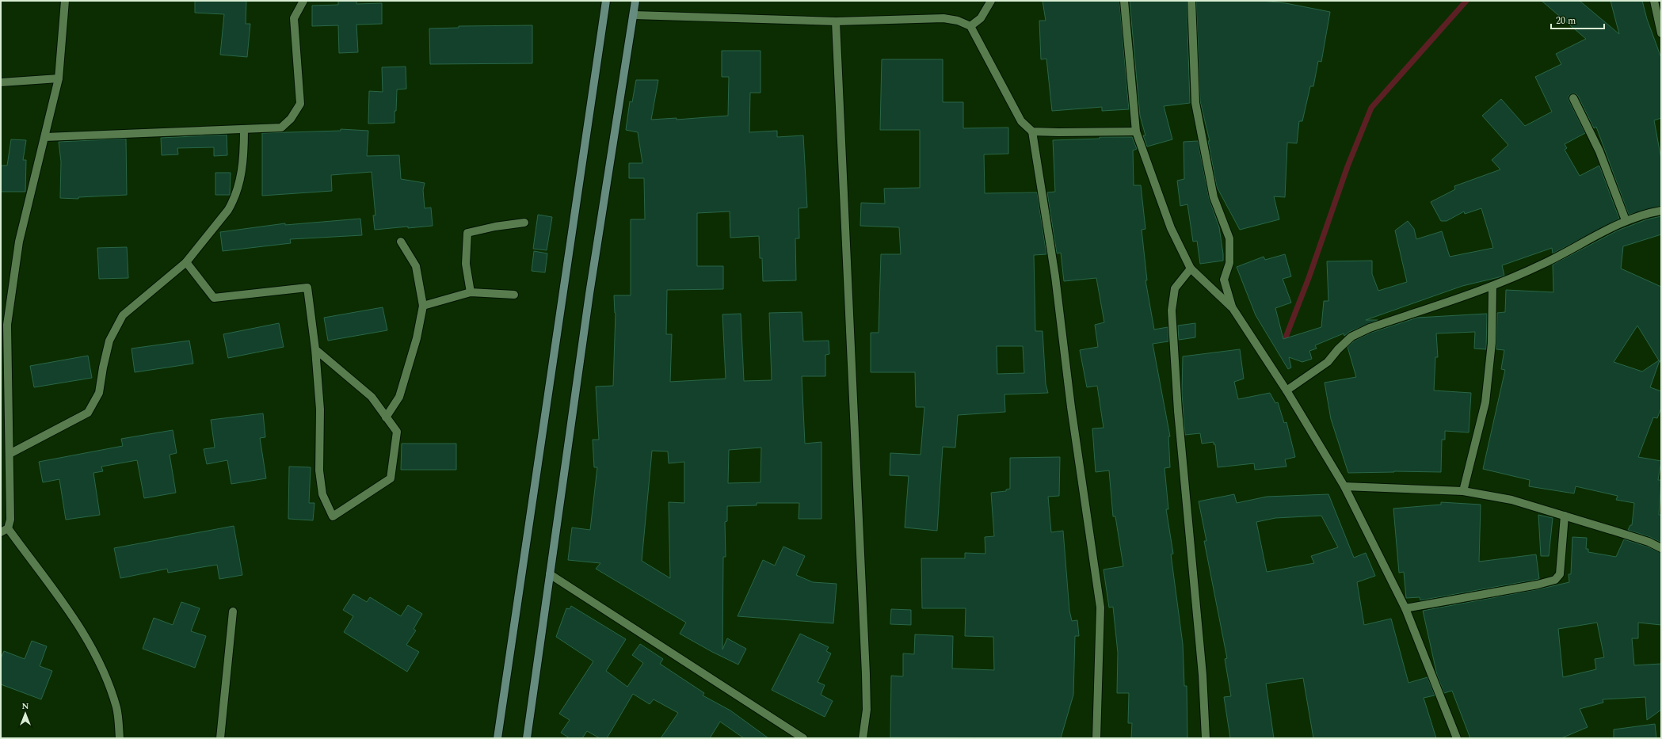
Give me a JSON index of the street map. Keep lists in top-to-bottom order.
{
  "scale_bar": "20 m",
  "north": "top"
}
